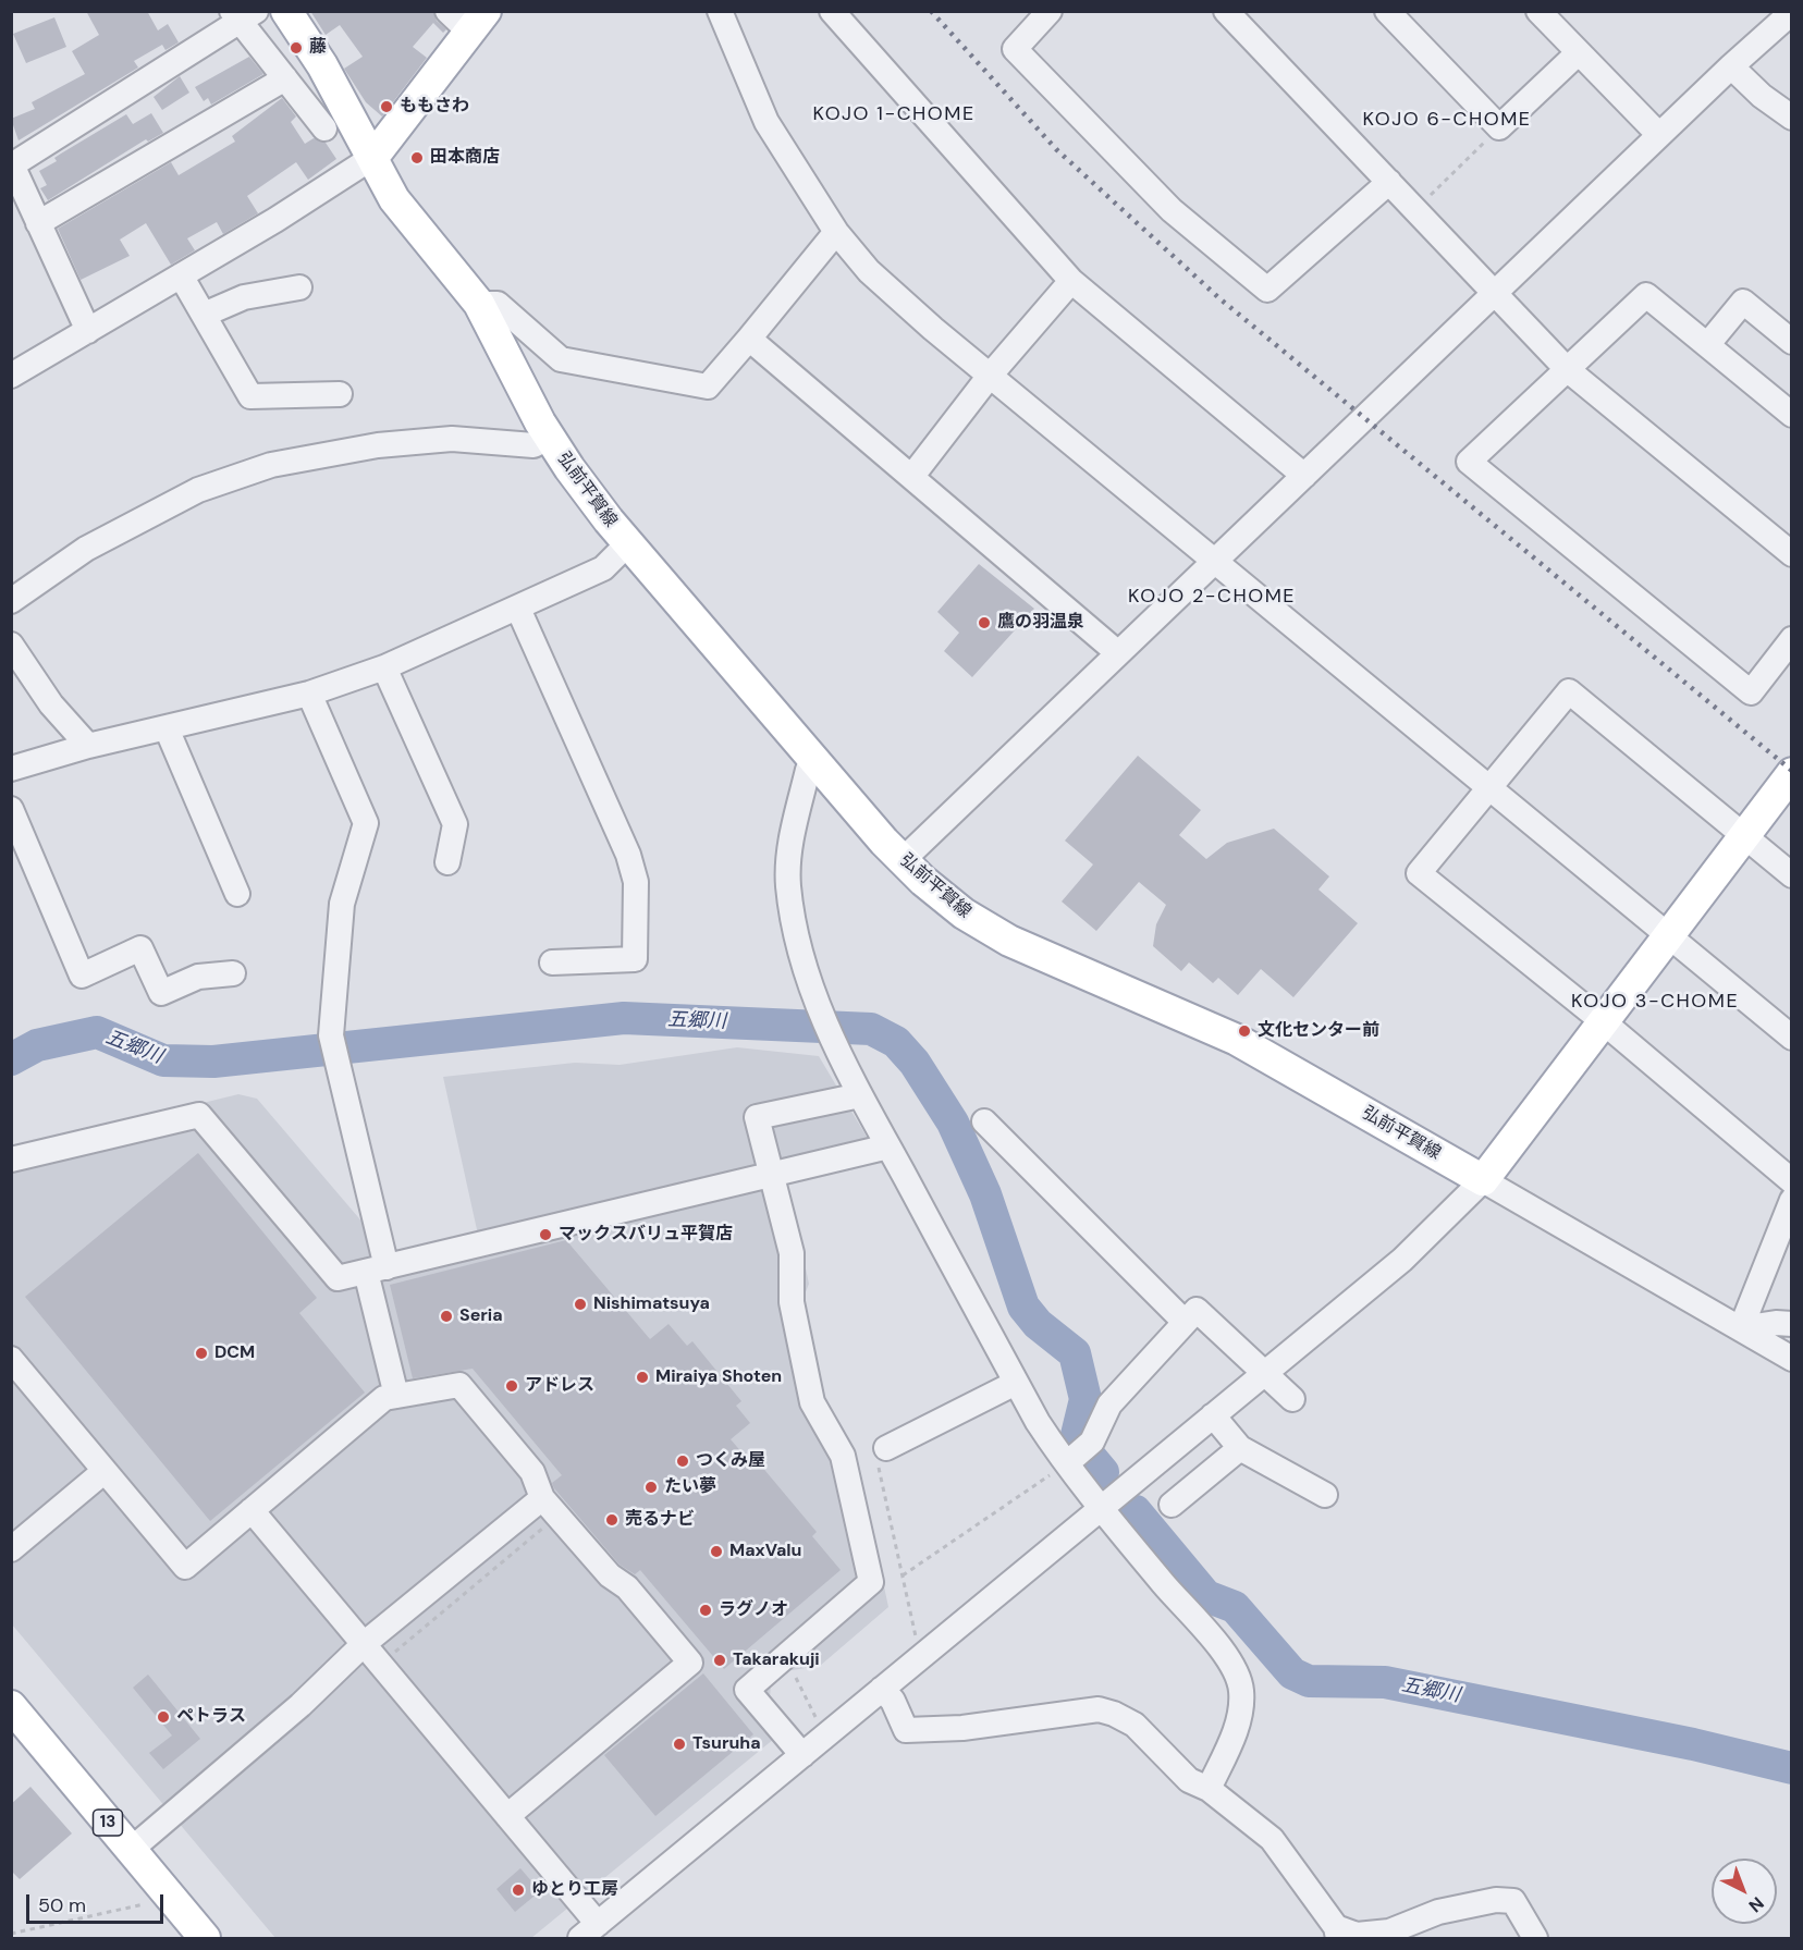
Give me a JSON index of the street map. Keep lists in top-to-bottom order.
{
  "streets": {
    "main road": ["弘前平賀線", "13"]
  },
  "districts": [
    "KOJO 1-CHOME",
    "KOJO 6-CHOME",
    "KOJO 2-CHOME",
    "KOJO 3-CHOME"
  ],
  "water": ["五郷川"],
  "places": [
    "藤",
    "ももさわ",
    "田本商店",
    "鷹の羽温泉",
    "文化センター前",
    "マックスバリュ平賀店",
    "Nishimatsuya",
    "Seria",
    "DCM",
    "Miraiya Shoten",
    "アドレス",
    "つくみ屋",
    "たい夢",
    "売るナビ",
    "MaxValu",
    "ラグノオ",
    "Takarakuji",
    "ペトラス",
    "Tsuruha",
    "ゆとり工房"
  ],
  "scale_bar": "50 m",
  "north": "bottom right"
}
